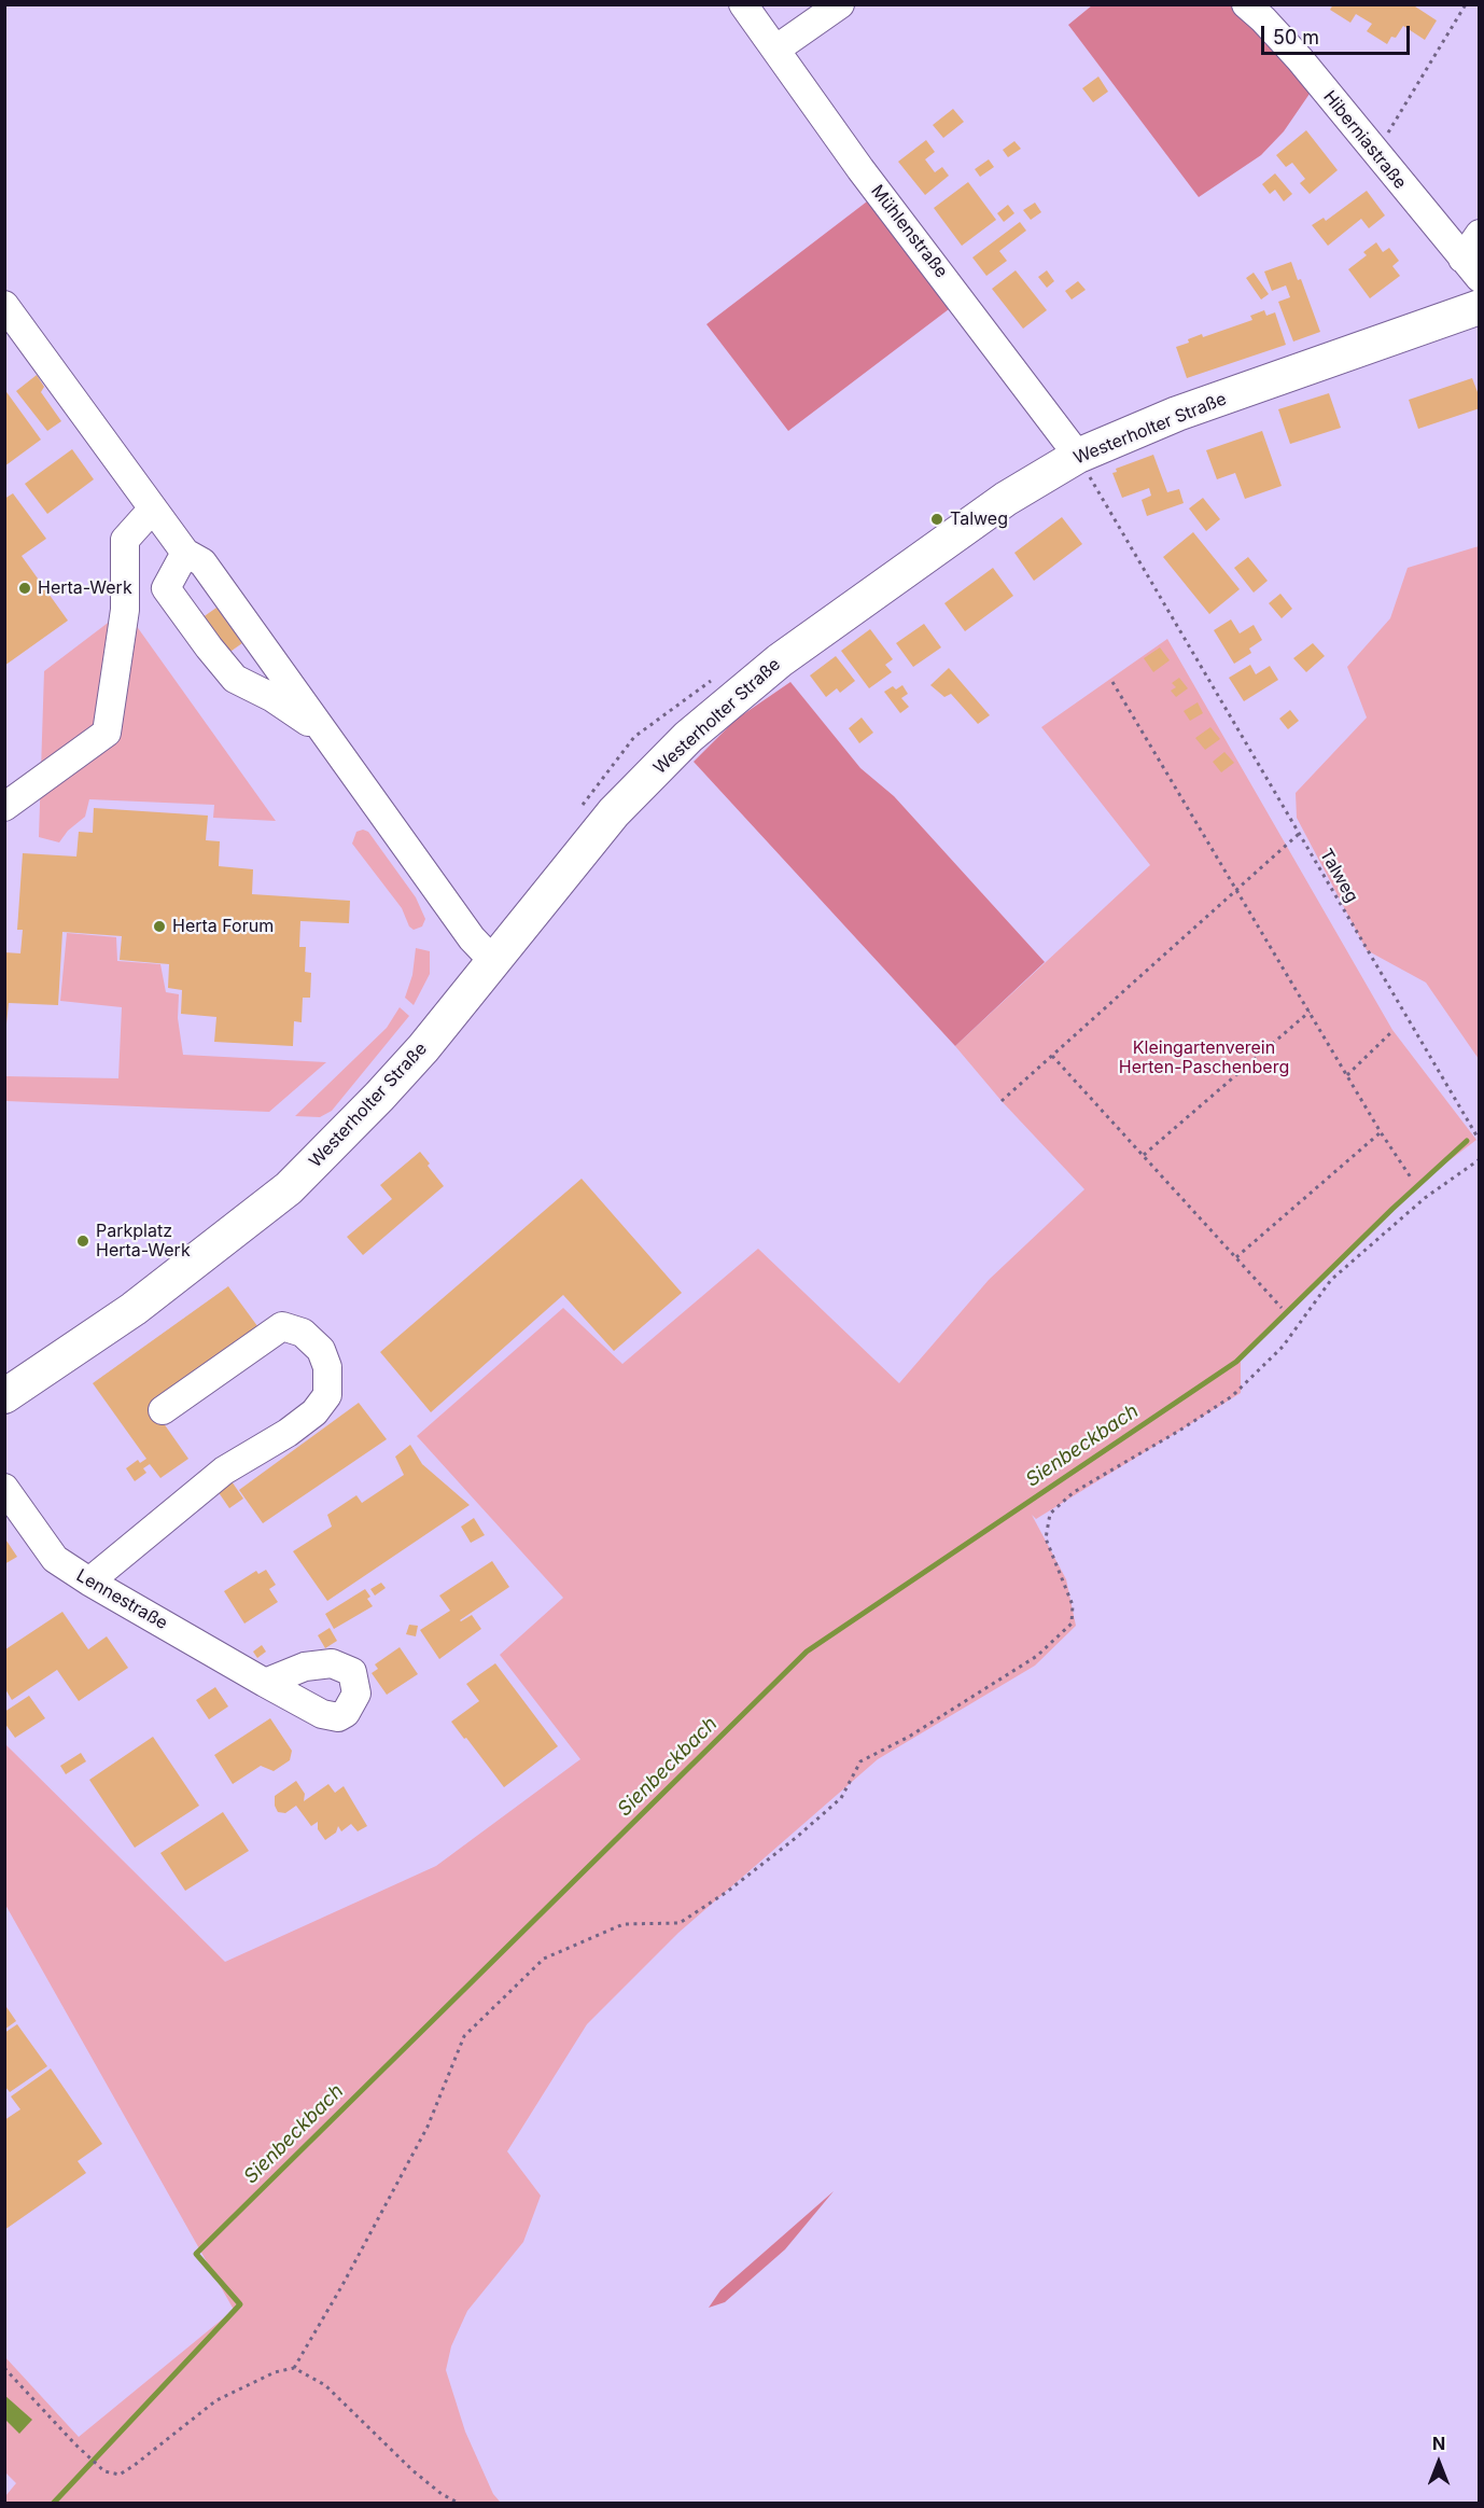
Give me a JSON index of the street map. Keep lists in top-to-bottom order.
{
  "streets": {
    "main road": ["Westerholter Straße"],
    "street": ["Hiberniastraße", "Mühlenstraße", "Lennestraße"],
    "path": ["Talweg"]
  },
  "crossings": [
    ["Mühlenstraße", "Westerholter Straße"],
    ["Mühlenstraße", "Talweg"],
    ["Westerholter Straße", "Talweg"]
  ],
  "water": ["Sienbeckbach"],
  "parks": ["Kleingartenverein Herten-Paschenberg"],
  "places": [
    "Talweg",
    "Herta-Werk",
    "Herta Forum",
    "Parkplatz Herta-Werk"
  ],
  "scale_bar": "50 m",
  "north": "top"
}
